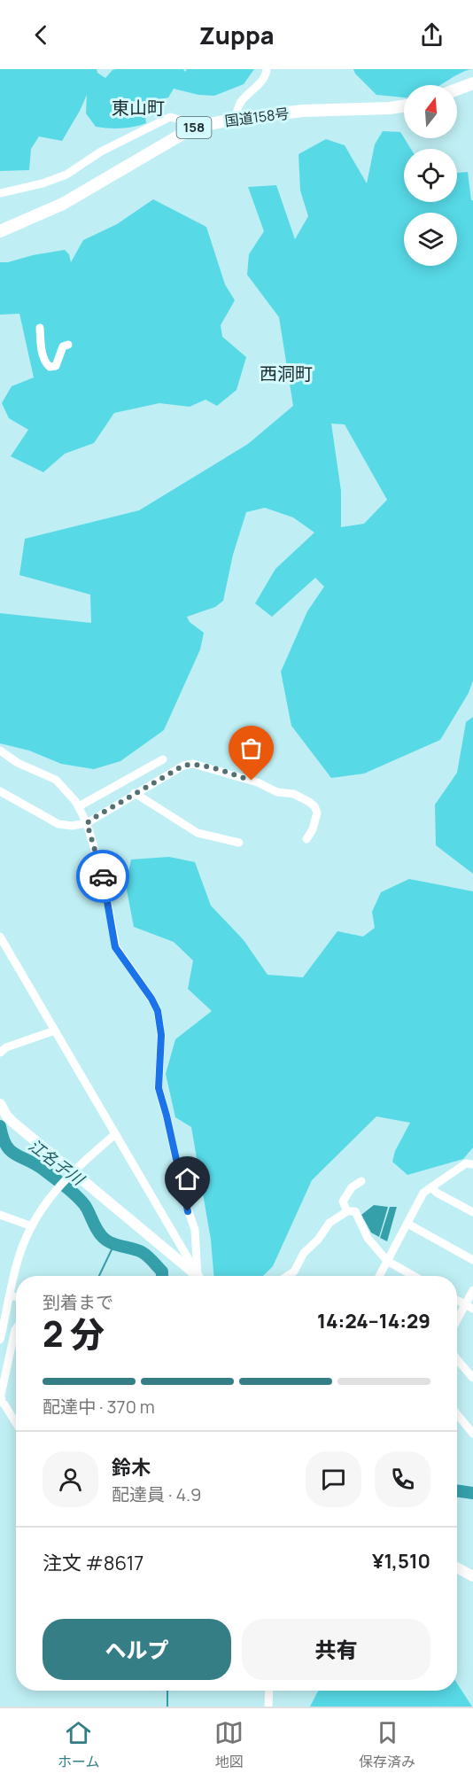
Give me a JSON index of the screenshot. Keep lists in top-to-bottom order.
{
  "streets": {
    "highway": ["国道158号", "158"]
  },
  "districts": ["東山町", "西洞町"],
  "water": ["江名子川"],
  "north": "top",
  "page": {
    "header": "Zuppa",
    "heading": ["2 分", "到着まで", "14:24–14:29"],
    "panel": [
      "鈴木",
      "配達員 · 4.9",
      "注文 #8617",
      "¥1,510"
    ],
    "bar": "配達中 · 370 m",
    "buttons": ["ヘルプ", "共有"],
    "tabs": ["ホーム", "地図", "保存済み"]
  }
}
